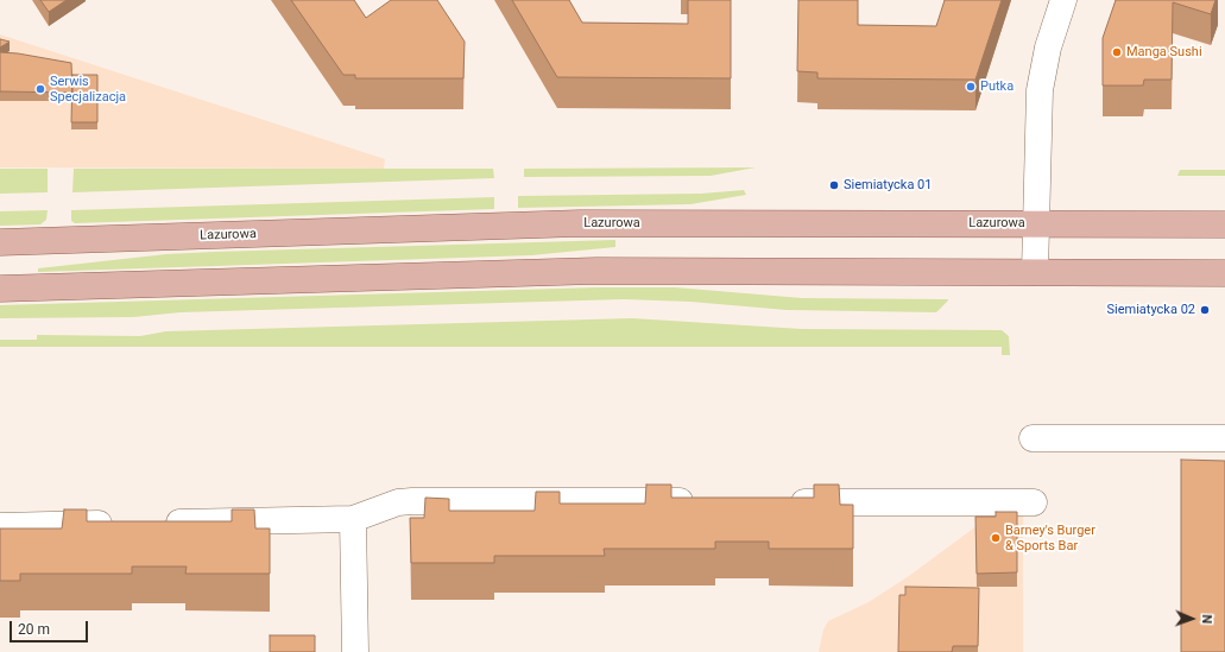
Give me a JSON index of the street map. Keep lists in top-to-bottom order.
{
  "streets": {
    "main road": ["Lazurowa"]
  },
  "places": [
    "Manga Sushi",
    "Putka",
    "Serwis Specjalizacja",
    "Siemiatycka 01",
    "Siemiatycka 02",
    "Barney's Burger & Sports Bar"
  ],
  "scale_bar": "20 m",
  "north": "right"
}
